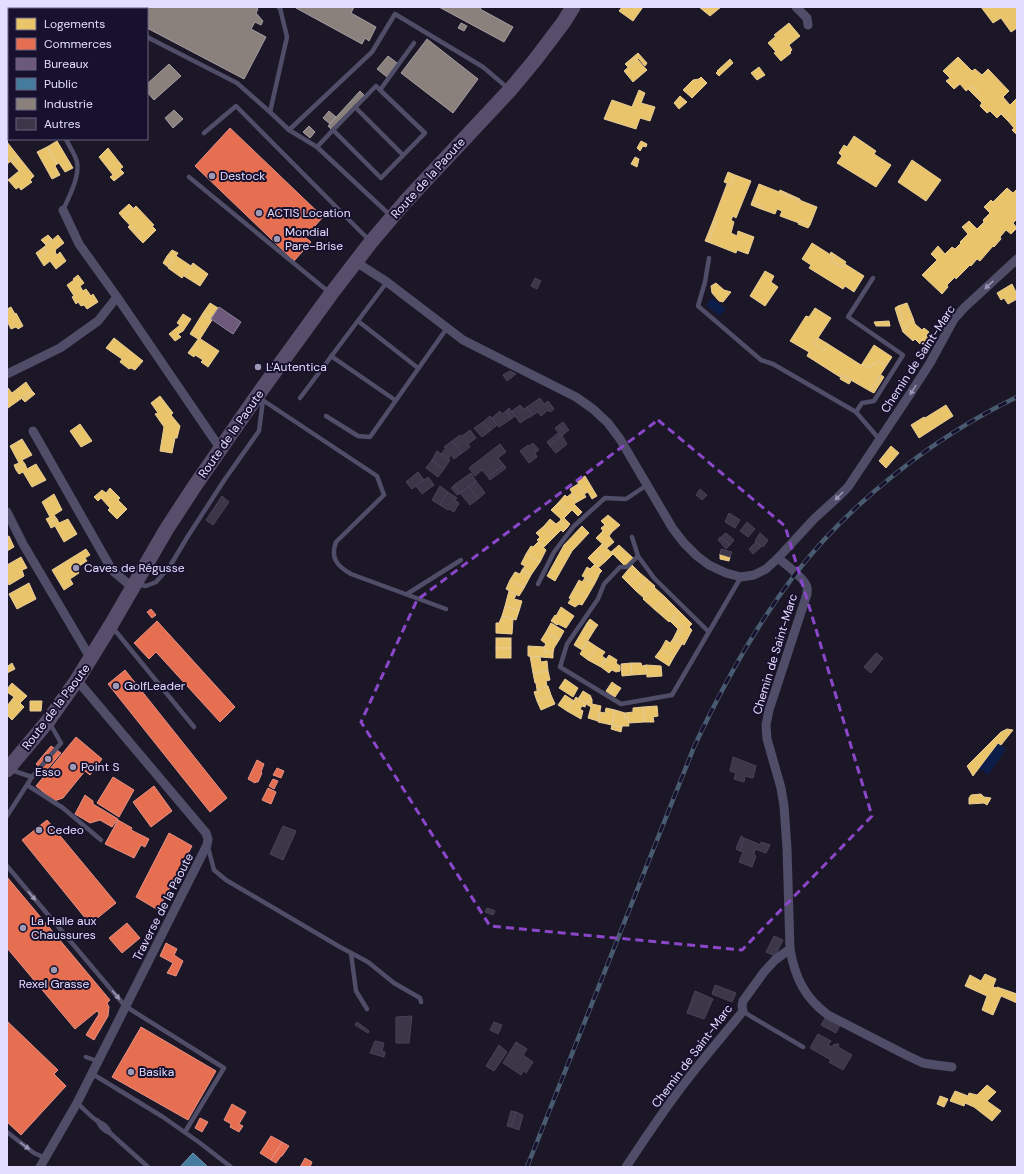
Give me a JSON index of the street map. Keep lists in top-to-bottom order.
{
  "streets": {
    "main road": ["Route de la Paoute"],
    "street": ["Chemin de Saint-Marc", "Traverse de la Paoute"]
  },
  "crossings": [
    ["Route de la Paoute", "Traverse de la Paoute"]
  ],
  "one_way": ["Chemin de Saint-Marc"],
  "places": [
    "Destock",
    "ACTIS Location",
    "Mondial Pare-Brise",
    "L'Autentica",
    "Caves de Régusse",
    "GolfLeader",
    "Esso",
    "Point S",
    "Cedeo",
    "La Halle aux Chaussures",
    "Rexel Grasse",
    "Basika"
  ],
  "legend": [
    "Logements",
    "Commerces",
    "Bureaux",
    "Public",
    "Industrie",
    "Autres"
  ]
}
